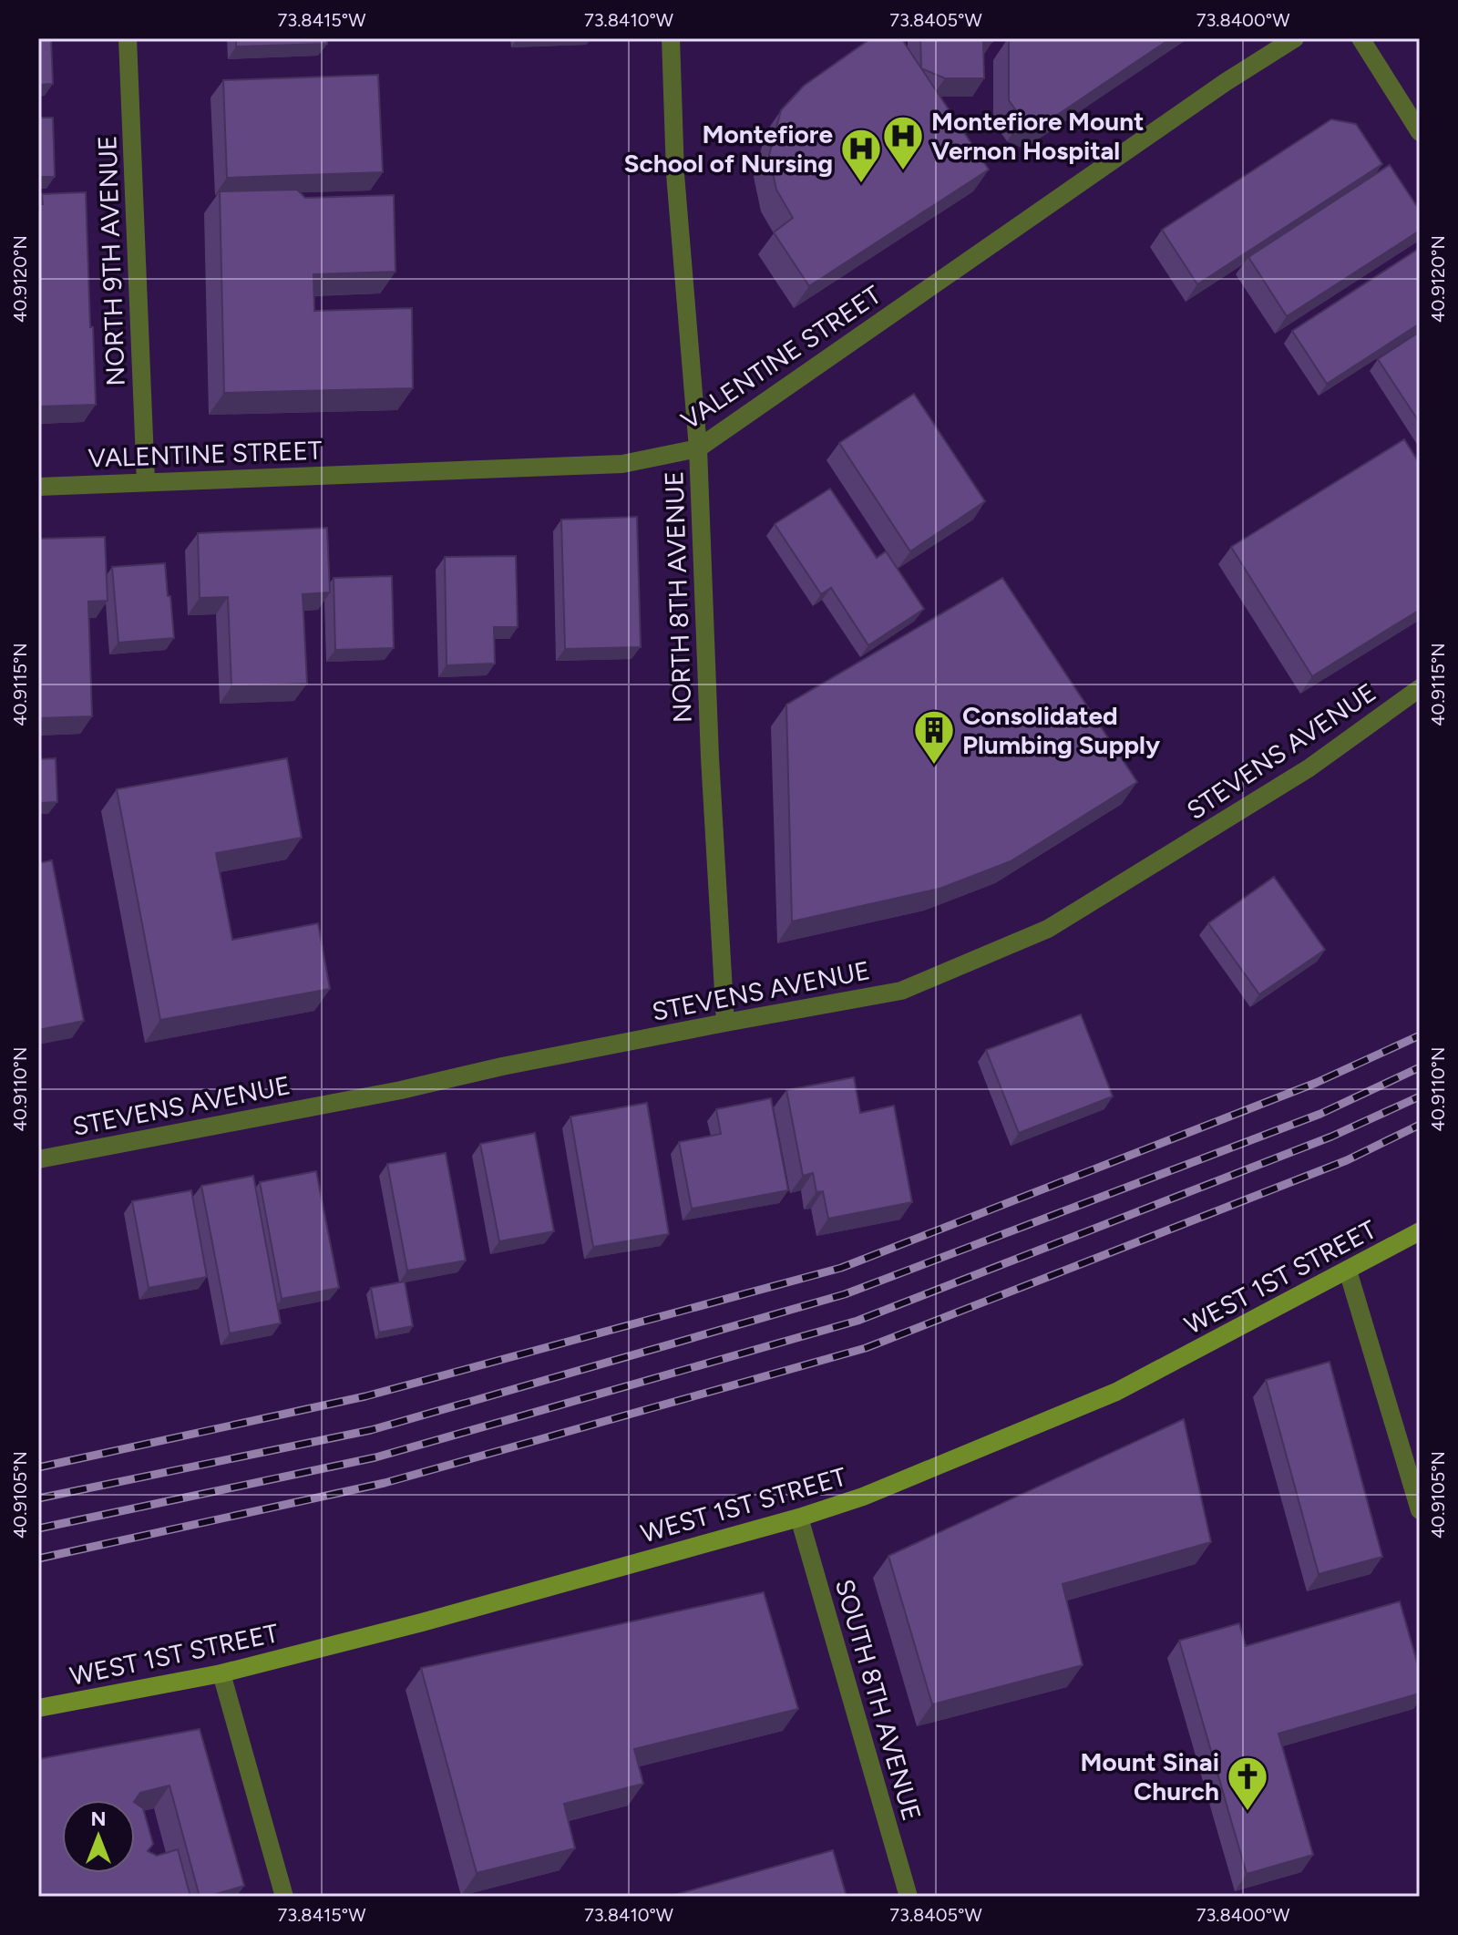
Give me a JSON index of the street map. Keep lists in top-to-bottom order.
{
  "streets": {
    "main road": ["WEST 1ST STREET"],
    "street": [
      "NORTH 9TH AVENUE",
      "VALENTINE STREET",
      "NORTH 8TH AVENUE",
      "STEVENS AVENUE",
      "SOUTH 8TH AVENUE"
    ]
  },
  "crossings": [
    ["NORTH 9TH AVENUE", "VALENTINE STREET"],
    ["VALENTINE STREET", "NORTH 8TH AVENUE"],
    ["NORTH 8TH AVENUE", "STEVENS AVENUE"],
    ["WEST 1ST STREET", "SOUTH 8TH AVENUE"]
  ],
  "places": {
    "hospital": ["Montefiore Mount Vernon Hospital", "Montefiore School of Nursing"],
    "building": ["Consolidated Plumbing Supply"],
    "church": ["Mount Sinai Church"]
  },
  "north": "top",
  "coordinates": [
    "73.8415°W",
    "73.8410°W",
    "73.8405°W",
    "73.8400°W",
    "40.9120°N",
    "40.9115°N",
    "40.9110°N",
    "40.9105°N"
  ]
}
